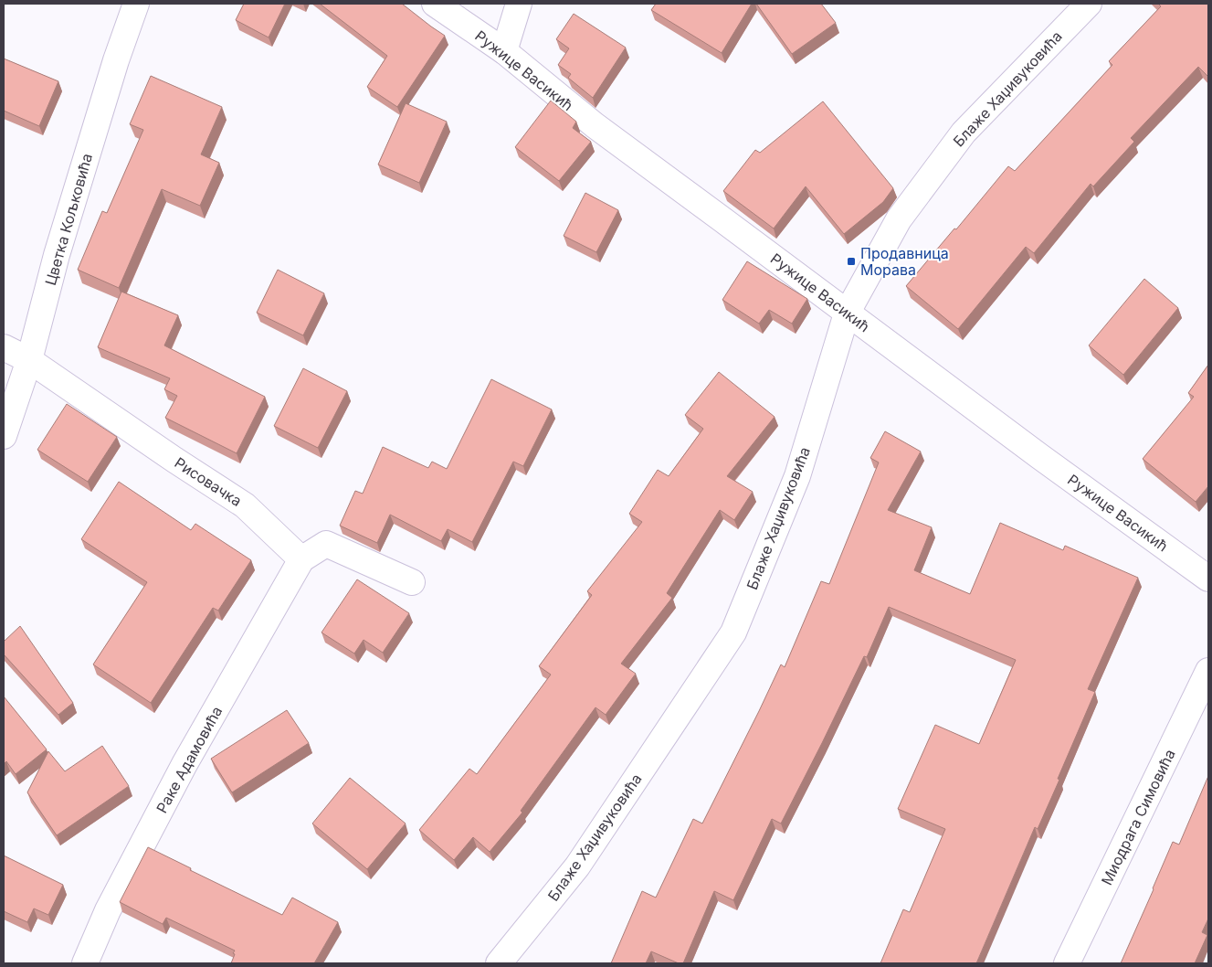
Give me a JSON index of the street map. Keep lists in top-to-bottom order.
{
  "streets": {
    "street": [
      "Ружице Васикић",
      "Блаже Хаџивуковића",
      "Цветка Кољковића",
      "Рисовачка",
      "Раке Адамовића",
      "Миодрага Симовића"
    ]
  },
  "crossings": [
    ["Ружице Васикић", "Блаже Хаџивуковића"],
    ["Цветка Кољковића", "Рисовачка"],
    ["Рисовачка", "Раке Адамовића"]
  ],
  "places": {
    "transit": ["Продавница Морава"]
  }
}
